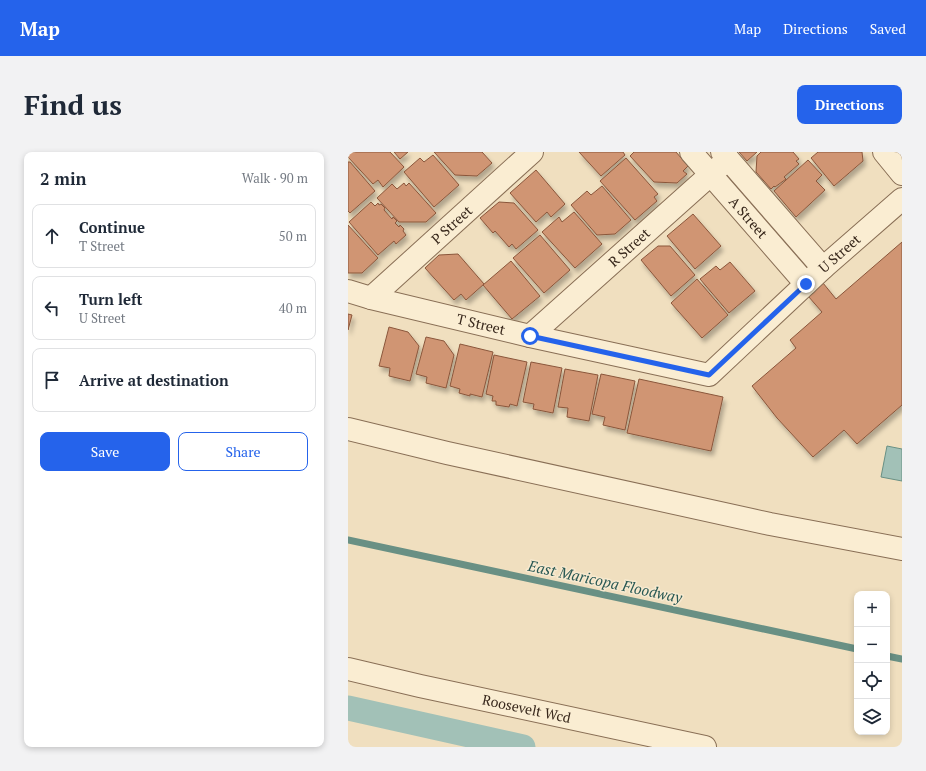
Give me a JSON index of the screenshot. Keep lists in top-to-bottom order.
{
  "streets": {
    "street": [
      "A Street",
      "P Street",
      "R Street",
      "U Street",
      "T Street",
      "Roosevelt Wcd"
    ]
  },
  "crossings": [
    ["A Street", "R Street"],
    ["A Street", "U Street"],
    ["P Street", "T Street"],
    ["R Street", "T Street"],
    ["U Street", "T Street"]
  ],
  "water": ["East Maricopa Floodway"],
  "page": {
    "header": "Map",
    "nav": ["Map", "Directions", "Saved"],
    "buttons": [
      "Directions",
      ["Save", "Share"]
    ],
    "title": "Find us",
    "heading": ["2 min", "Walk · 90 m"],
    "list": [
      ["Continue", "T Street", "50 m"],
      ["Turn left", "U Street", "40 m"],
      "Arrive at destination"
    ],
    "map_buttons": ["+", "−"]
  }
}
